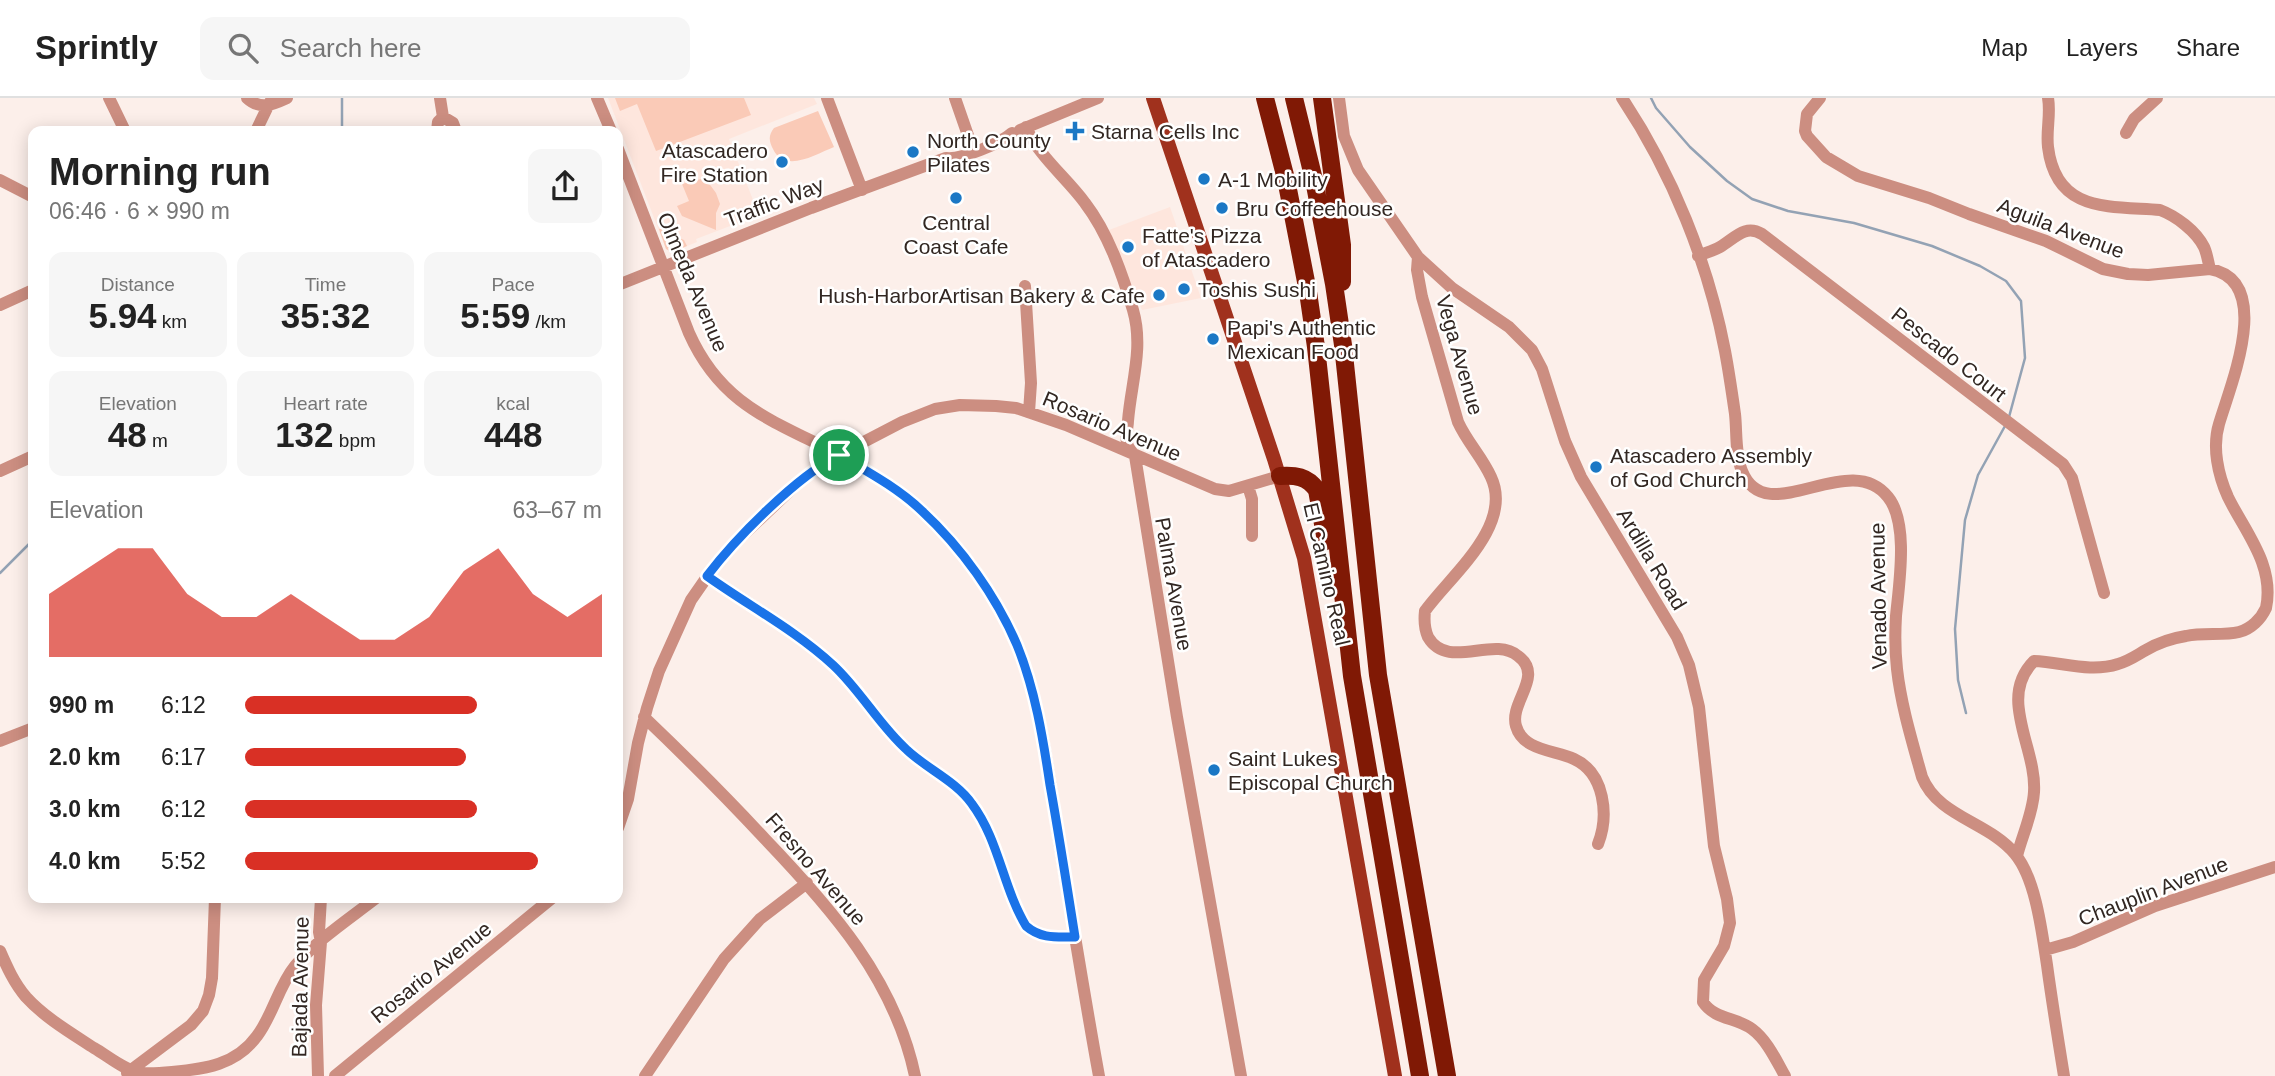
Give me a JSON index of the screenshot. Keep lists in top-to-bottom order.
{
  "streets": {
    "highway": ["El Camino Real"],
    "street": [
      "Traffic Way",
      "Aguila Avenue",
      "Olmeda Avenue",
      "Pescado Court",
      "Vega Avenue",
      "Rosario Avenue",
      "Ardilla Road",
      "Palma Avenue",
      "Venado Avenue",
      "Fresno Avenue",
      "Chauplin Avenue",
      "Bajada Avenue"
    ]
  },
  "crossings": [
    ["Traffic Way", "Olmeda Avenue"],
    ["Traffic Way", "Palma Avenue"],
    ["Olmeda Avenue", "Rosario Avenue"],
    ["Pescado Court", "Venado Avenue"],
    ["Vega Avenue", "Ardilla Road"],
    ["Rosario Avenue", "El Camino Real"],
    ["Rosario Avenue", "Palma Avenue"],
    ["Rosario Avenue", "Fresno Avenue"],
    ["Venado Avenue", "Chauplin Avenue"]
  ],
  "places": {
    "health": ["Starna Cells Inc"],
    "other": [
      "North County Pilates",
      "Atascadero Fire Station",
      "A-1 Mobility",
      "Central Coast Cafe",
      "Bru Coffeehouse",
      "Fatte's Pizza of Atascadero",
      "Toshis Sushi",
      "Hush-HarborArtisan Bakery & Cafe",
      "Papi's Authentic Mexican Food",
      "Atascadero Assembly of God Church",
      "Saint Lukes Episcopal Church"
    ]
  },
  "page": {
    "header": "Sprintly",
    "search": "Search here",
    "nav": ["Map", "Layers", "Share"],
    "heading": ["Morning run", "06:46 · 6 × 990 m"],
    "stats": [
      ["Distance", "5.94 km"],
      ["Time", "35:32"],
      ["Pace", "5:59 /km"],
      ["Elevation", "48 m"],
      ["Heart rate", "132 bpm"],
      ["kcal", "448"]
    ],
    "chart": ["Elevation", "63–67 m"],
    "list": [
      {
        "name": "990 m",
        "note": "6:12"
      },
      {
        "name": "2.0 km",
        "note": "6:17"
      },
      {
        "name": "3.0 km",
        "note": "6:12"
      },
      {
        "name": "4.0 km",
        "note": "5:52"
      }
    ]
  }
}
